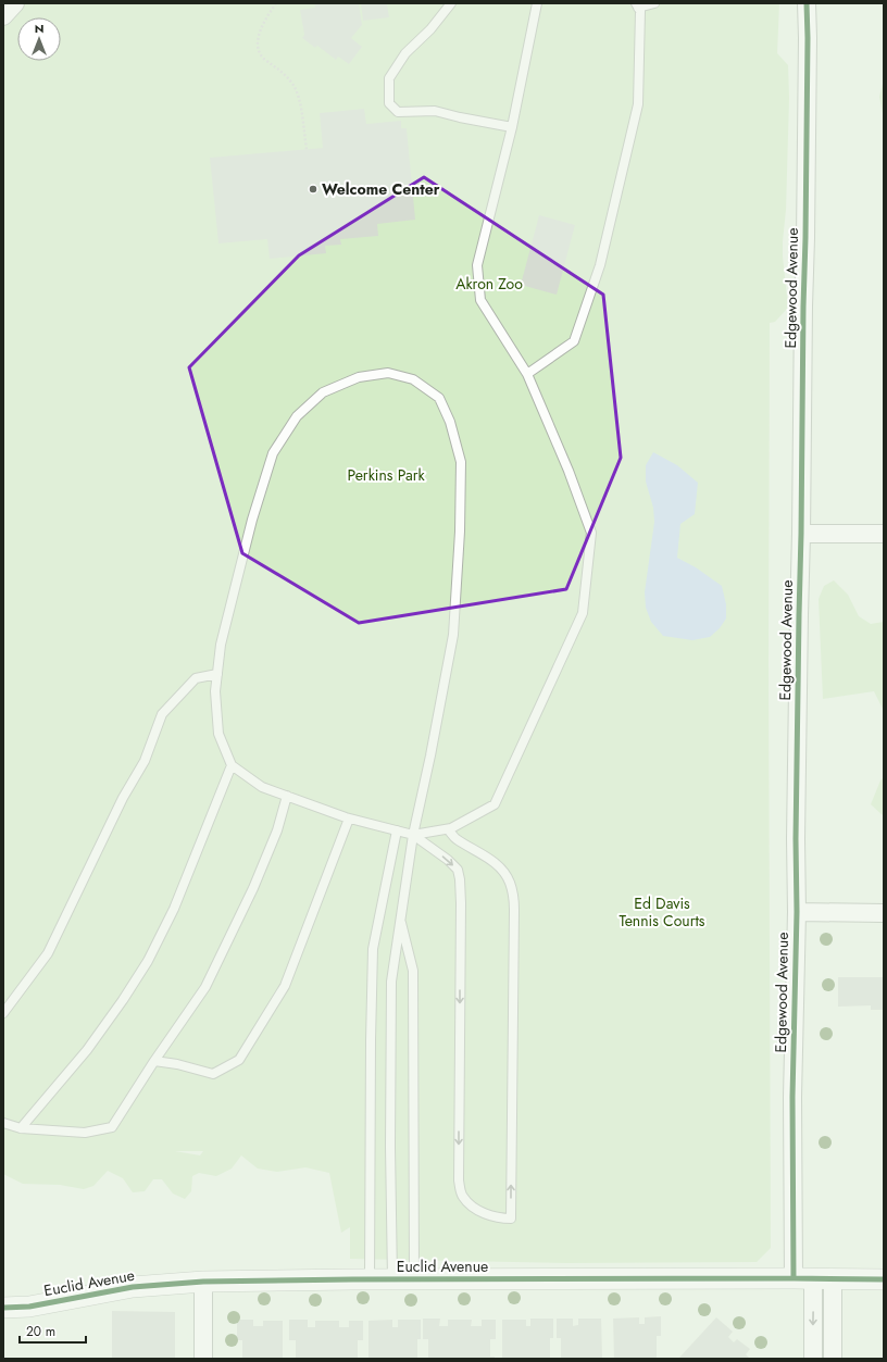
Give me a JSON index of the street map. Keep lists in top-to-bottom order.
{
  "streets": {
    "street": ["Edgewood Avenue", "Euclid Avenue"]
  },
  "crossings": [
    ["Edgewood Avenue", "Euclid Avenue"]
  ],
  "parks": ["Akron Zoo", "Perkins Park", "Ed Davis Tennis Courts"],
  "places": ["Welcome Center"],
  "scale_bar": "20 m",
  "north": "top"
}
